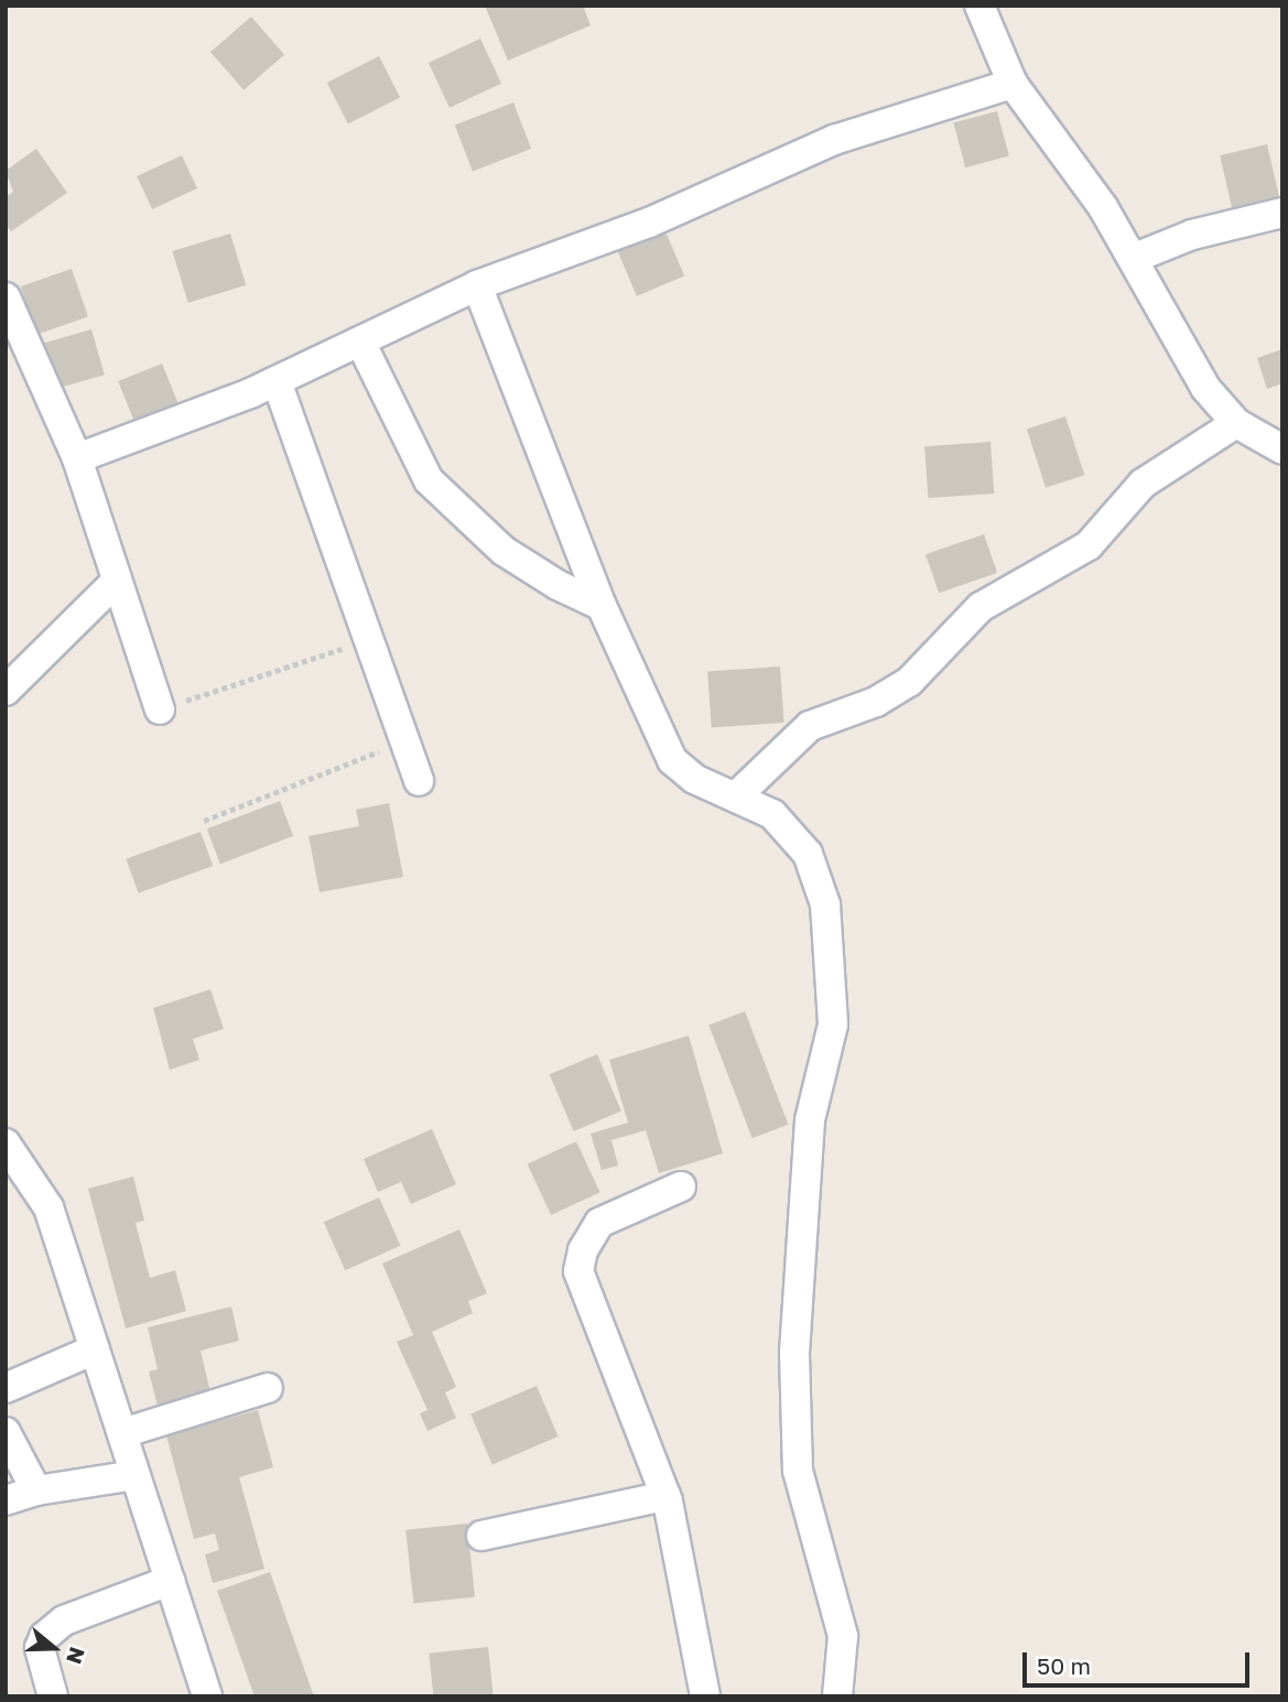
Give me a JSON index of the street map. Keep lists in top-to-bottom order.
{
  "scale_bar": "50 m",
  "north": "right"
}
